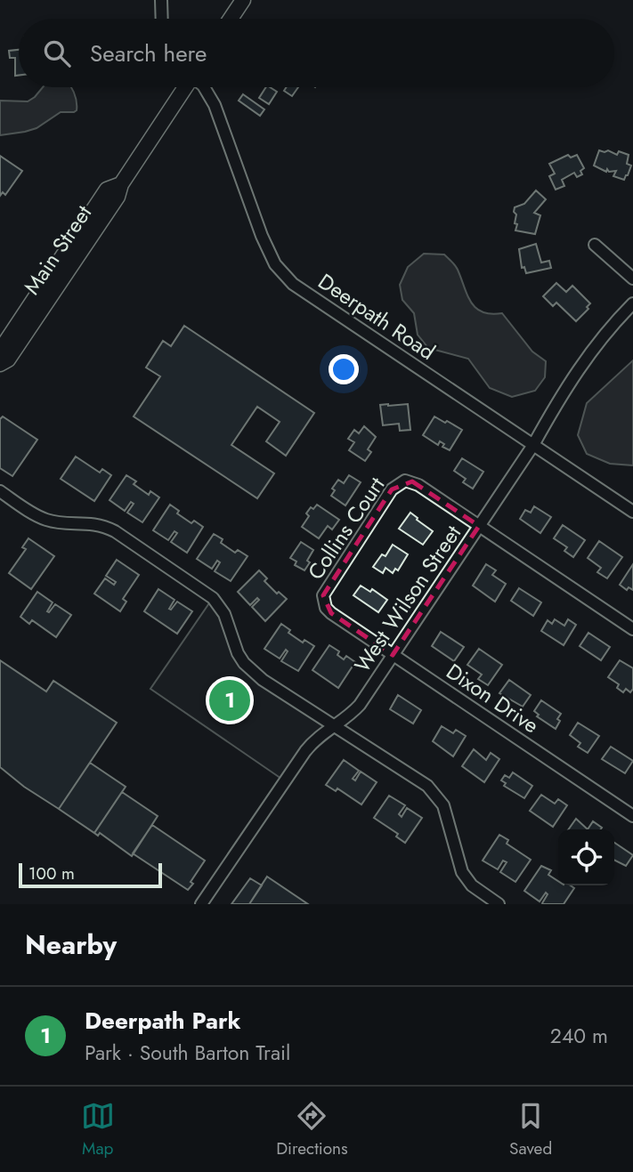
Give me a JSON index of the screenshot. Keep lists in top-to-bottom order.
{
  "streets": {
    "main road": ["Main Street"],
    "street": [
      "Deerpath Road",
      "Collins Court",
      "West Wilson Street",
      "Dixon Drive"
    ]
  },
  "crossings": [
    ["Deerpath Road", "West Wilson Street"],
    ["Collins Court", "West Wilson Street"],
    ["Collins Court", "Dixon Drive"],
    ["West Wilson Street", "Dixon Drive"]
  ],
  "scale_bar": "100 m",
  "page": {
    "search": "Search here",
    "pins": "1",
    "scale": "100 m",
    "heading": "Nearby",
    "list": [
      {
        "mark": "1",
        "name": "Deerpath Park",
        "note": "Park · South Barton Trail",
        "value": "240 m"
      }
    ],
    "nav": ["Map", "Directions", "Saved"]
  }
}
